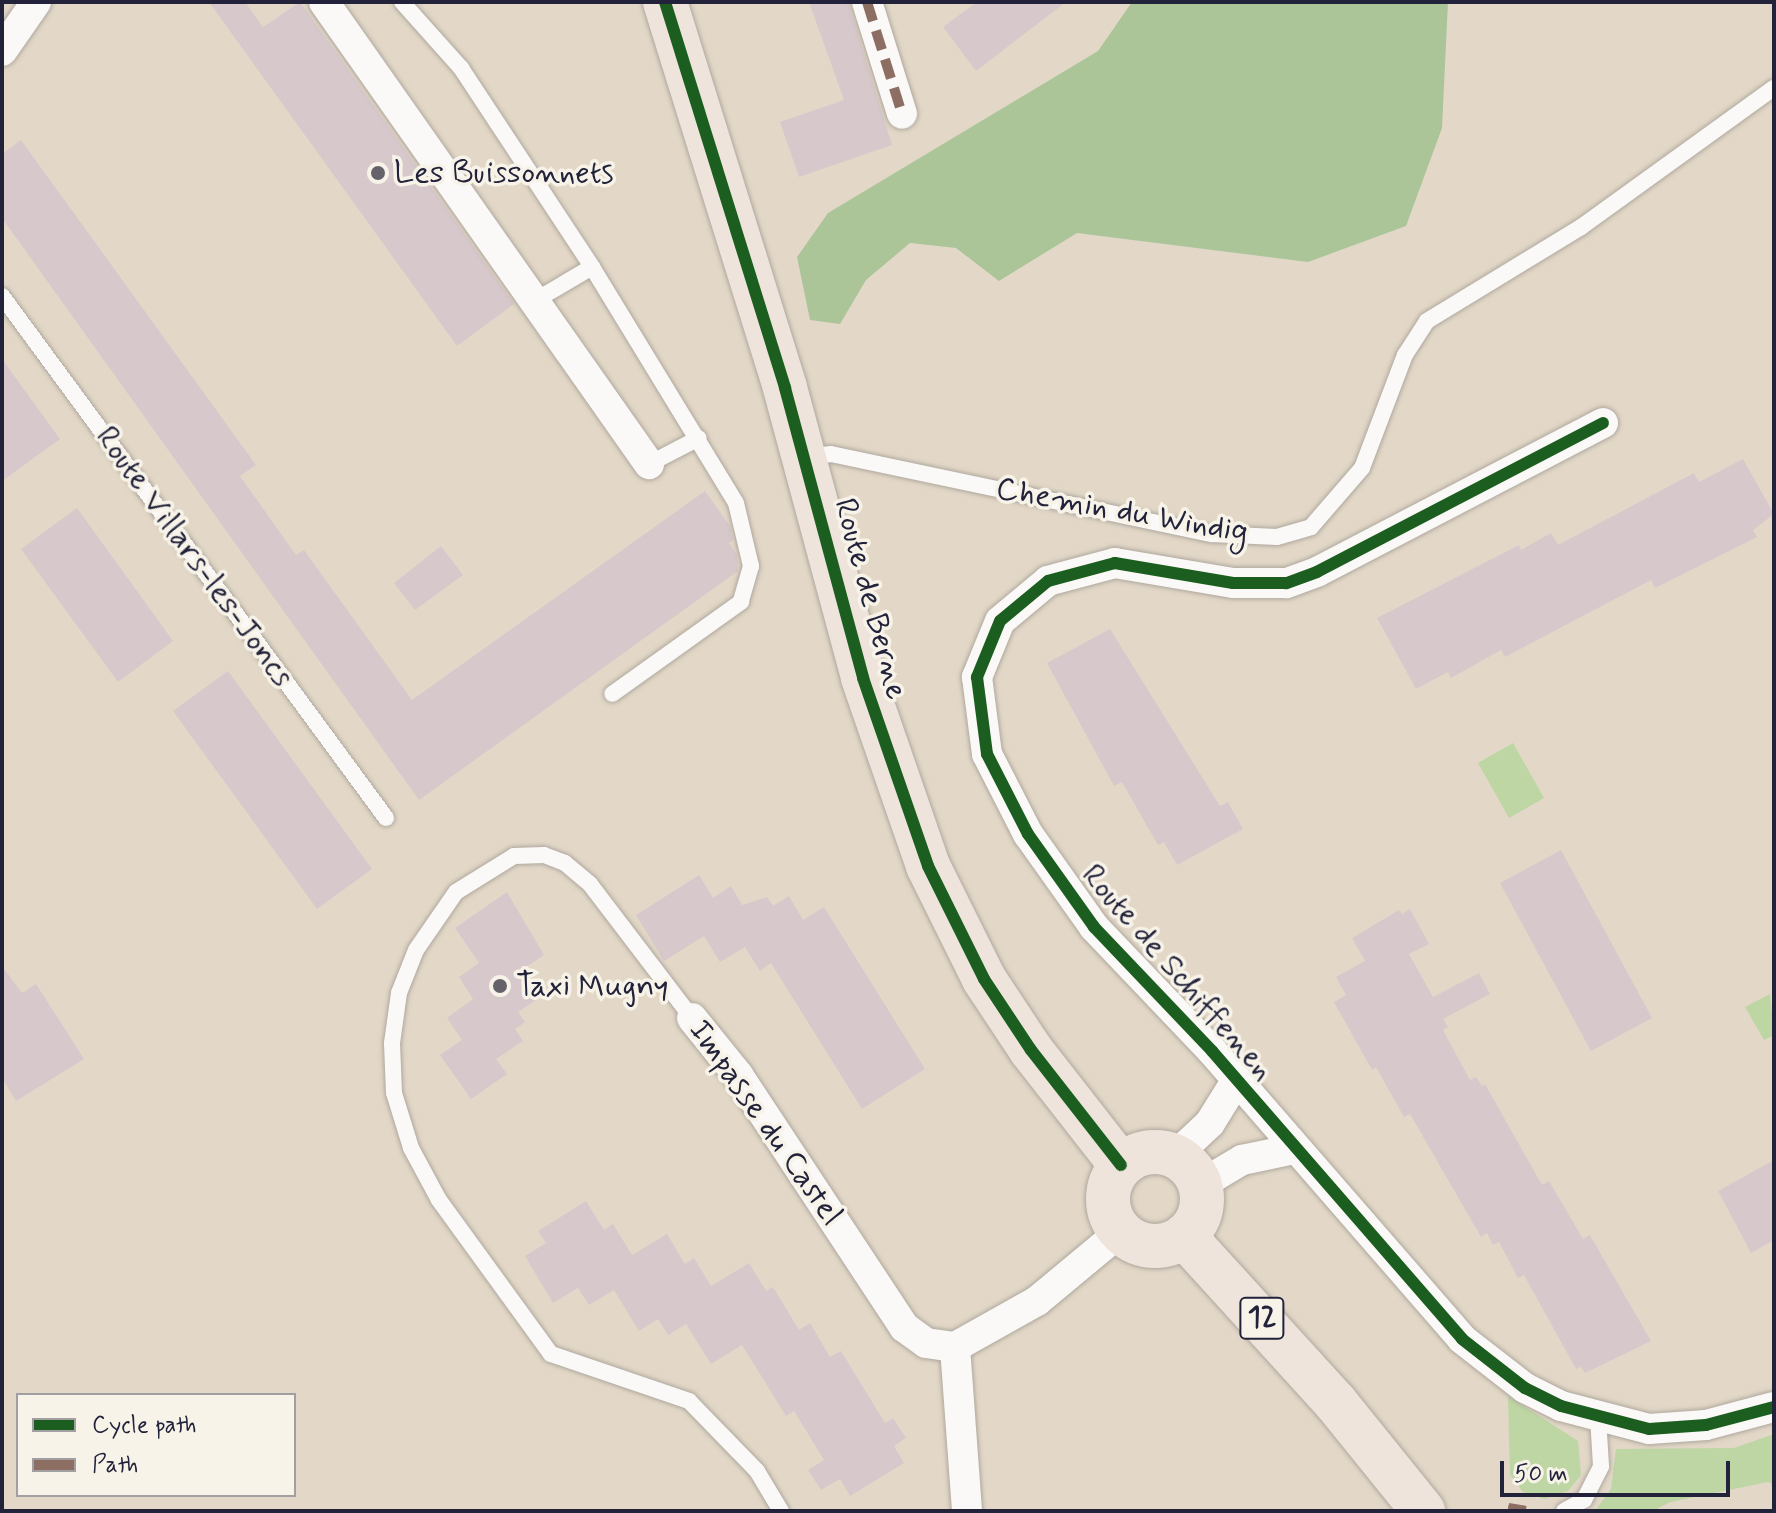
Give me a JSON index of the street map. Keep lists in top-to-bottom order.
{
  "streets": {
    "main road": ["Route de Berne", "12"],
    "street": ["Route de Schiffenen", "Impasse du Castel"],
    "lane": ["Chemin du Windig", "Route Villars-les-Joncs"]
  },
  "crossings": [
    ["Chemin du Windig", "Route de Berne"],
    ["Route de Berne", "Route de Schiffenen"],
    ["Route de Berne", "12"],
    ["Route de Schiffenen", "12"]
  ],
  "places": ["Les Buissonnets", "Taxi Mugny"],
  "legend": ["Cycle path", "Path"],
  "scale_bar": "50 m"
}
